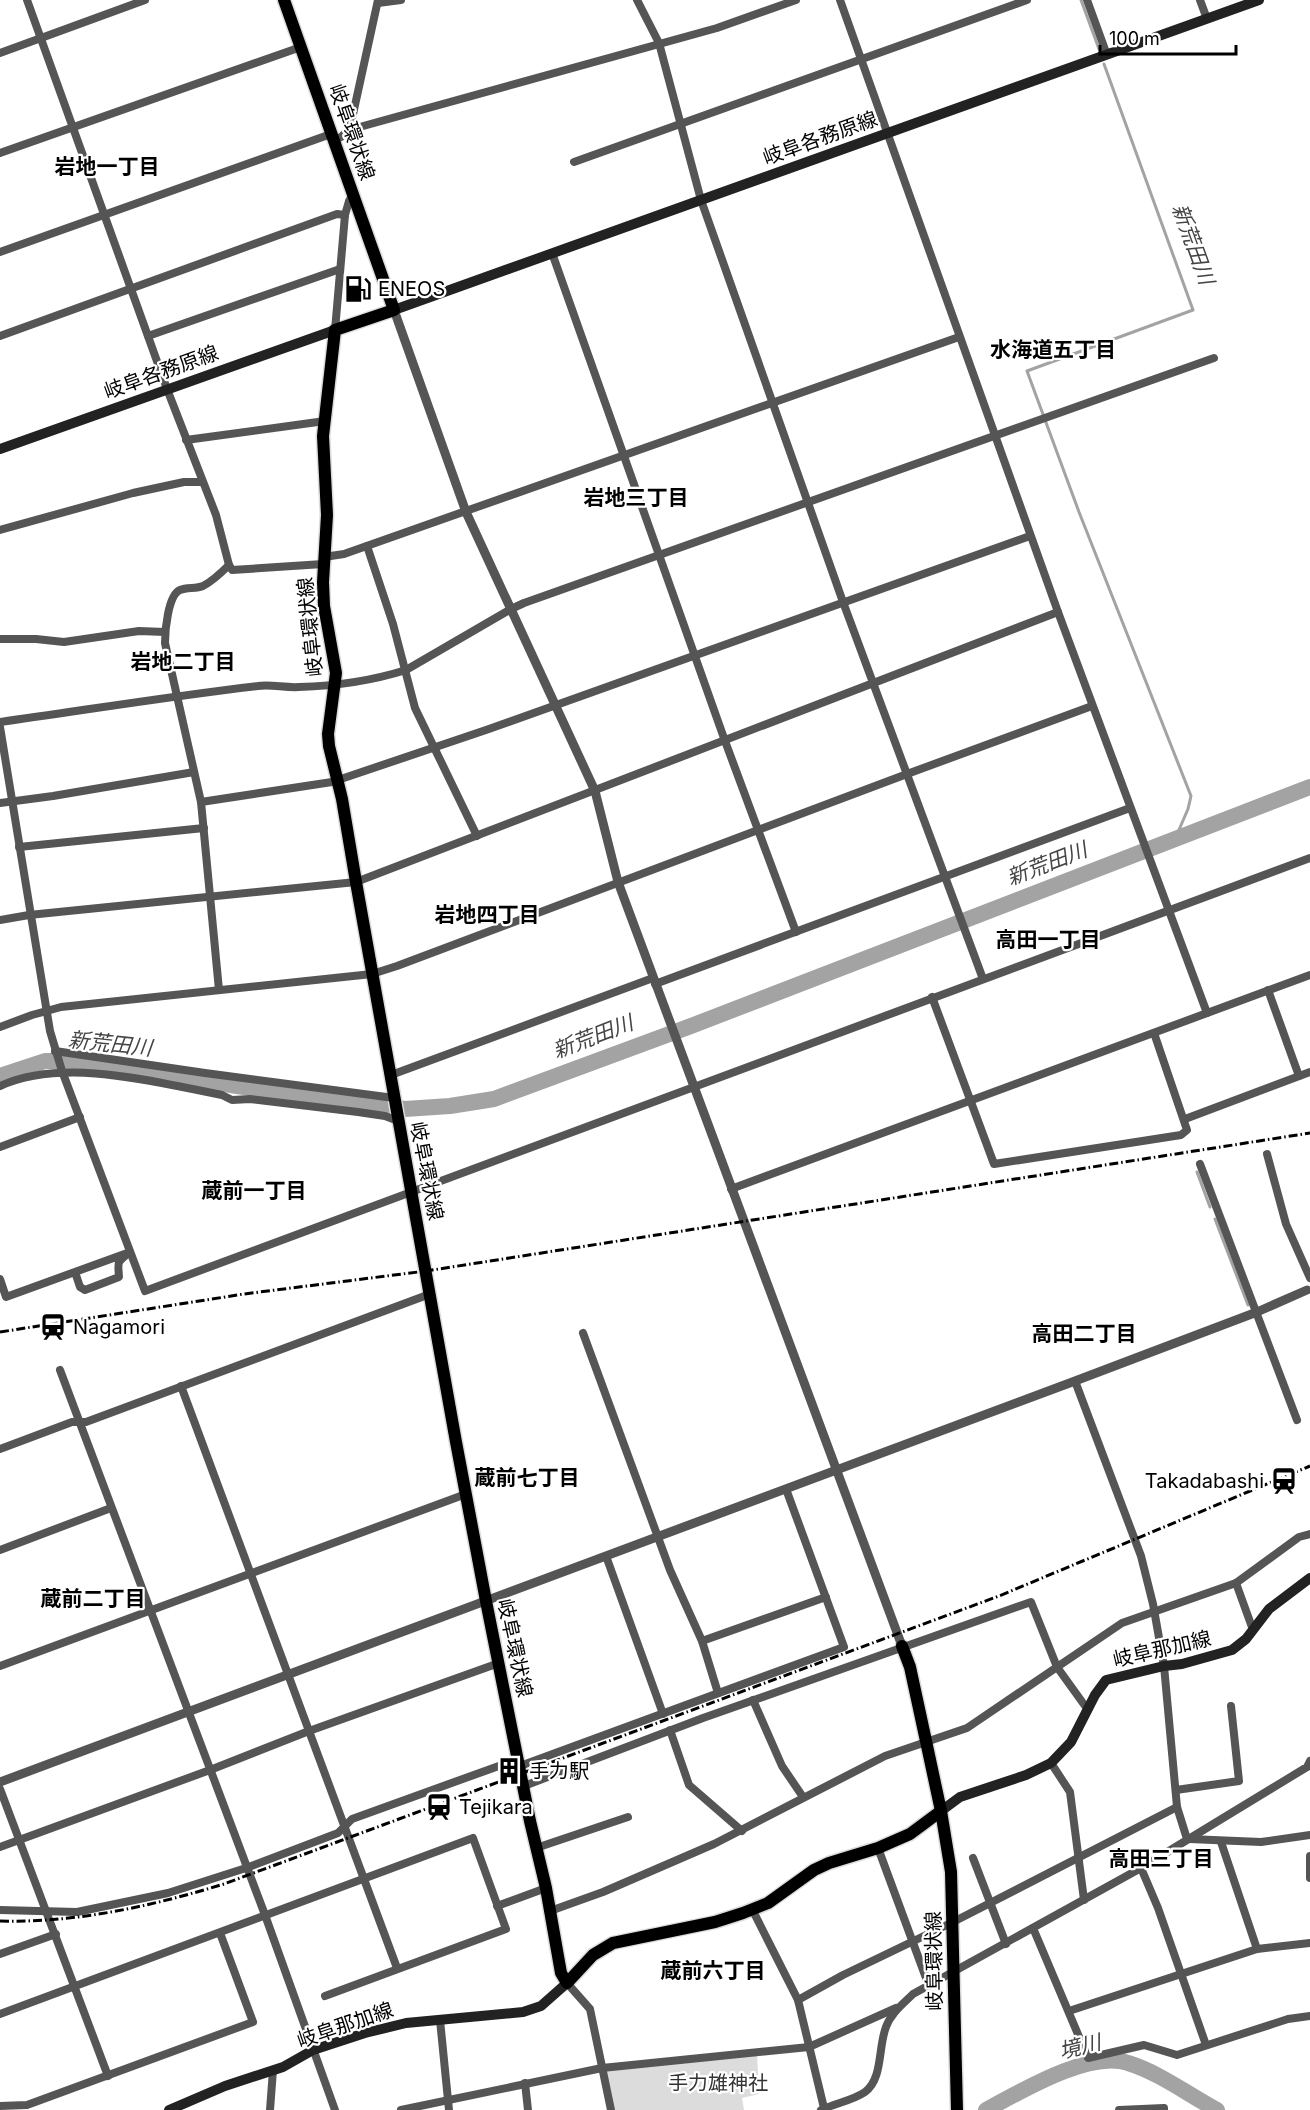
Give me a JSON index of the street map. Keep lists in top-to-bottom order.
{
  "streets": {
    "main road": ["岐阜環状線", "岐阜各務原線", "岐阜那加線"]
  },
  "crossings": [
    ["岐阜環状線", "岐阜各務原線"],
    ["岐阜環状線", "岐阜那加線"]
  ],
  "districts": [
    "岩地一丁目",
    "水海道五丁目",
    "岩地三丁目",
    "岩地二丁目",
    "岩地四丁目",
    "高田一丁目",
    "蔵前一丁目",
    "高田二丁目",
    "蔵前七丁目",
    "蔵前二丁目",
    "高田三丁目",
    "蔵前六丁目"
  ],
  "water": ["新荒田川", "境川"],
  "parks": ["手力雄神社"],
  "places": {
    "fuel station": ["ENEOS"],
    "station": ["Nagamori", "Takadabashi", "Tejikara"],
    "building": ["手力駅"]
  },
  "scale_bar": "100 m"
}
